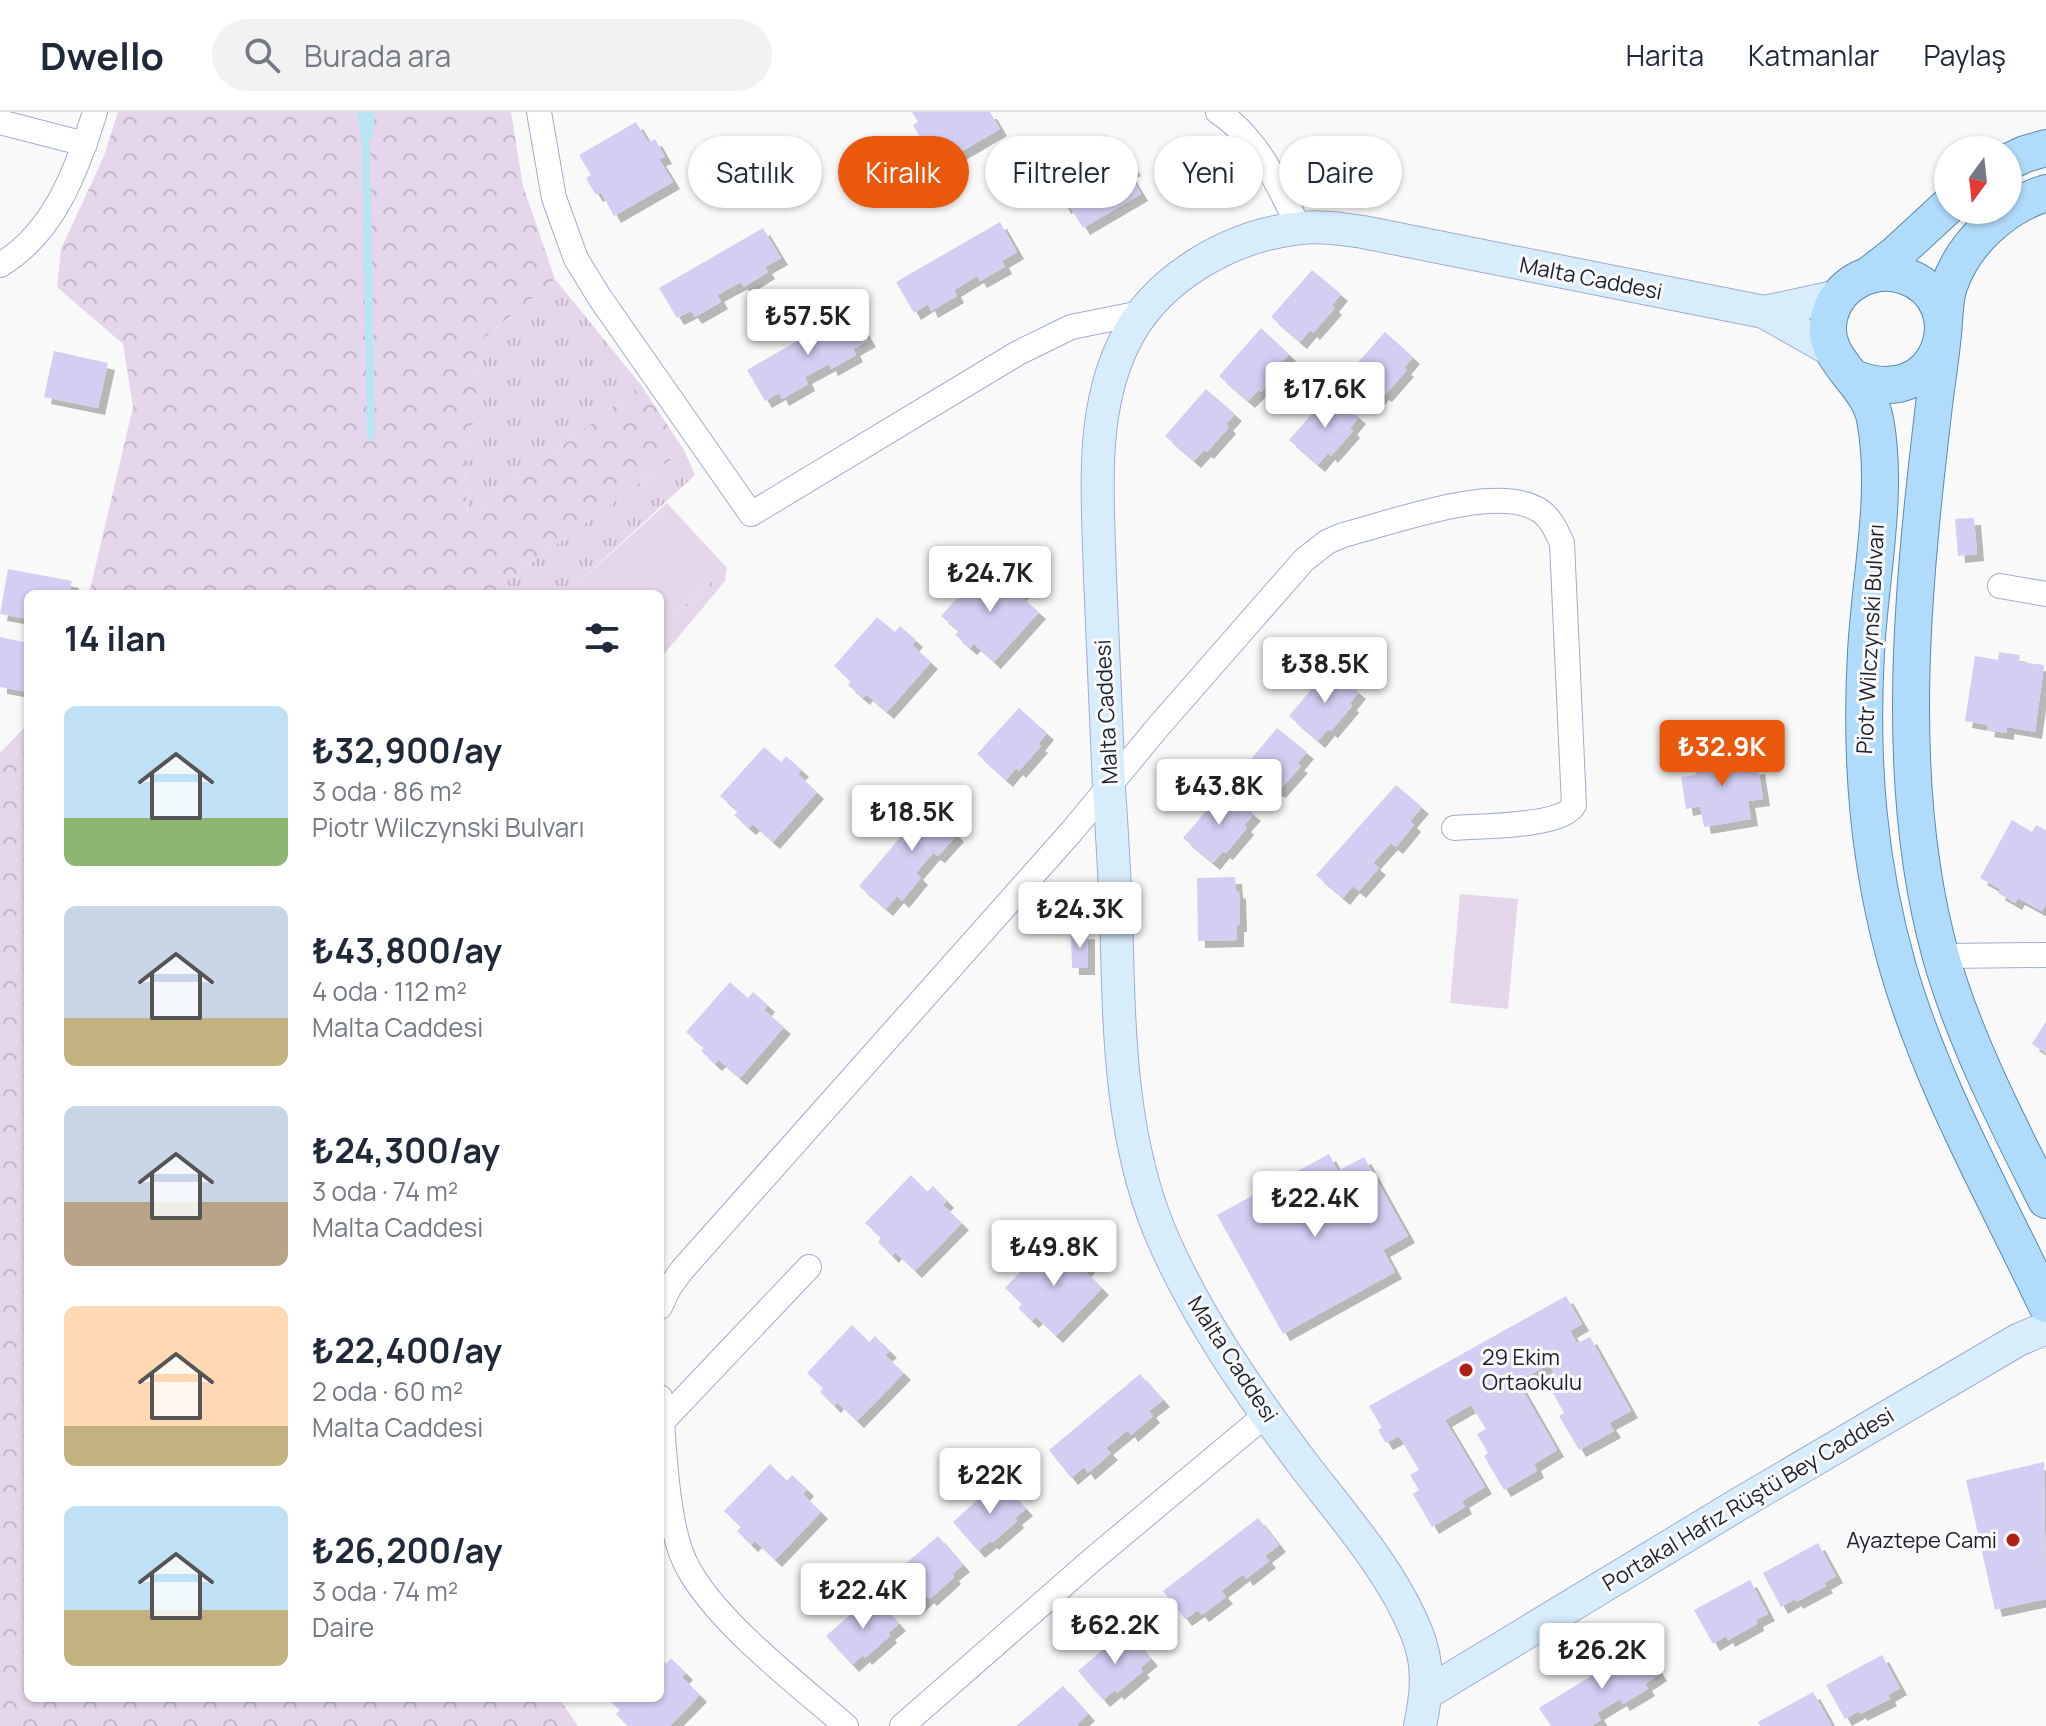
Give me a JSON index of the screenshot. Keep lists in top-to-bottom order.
{
  "streets": {
    "main road": ["Malta Caddesi", "Piotr Wilczynski Bulvarı", "Portakal Hafız Rüştü Bey Caddesi"]
  },
  "crossings": [
    ["Malta Caddesi", "Piotr Wilczynski Bulvarı"],
    ["Malta Caddesi", "Portakal Hafız Rüştü Bey Caddesi"]
  ],
  "places": ["29 Ekim Ortaokulu", "Ayaztepe Cami"],
  "north": "bottom",
  "page": {
    "header": "Dwello",
    "search": "Burada ara",
    "nav": ["Harita", "Katmanlar", "Paylaş"],
    "chip": [
      "Satılık",
      "Kiralık",
      "Filtreler",
      "Yeni",
      "Daire"
    ],
    "price": [
      "₺57.5K",
      "₺17.6K",
      "₺24.7K",
      "₺38.5K",
      "₺32.9K",
      "₺43.8K",
      "₺18.5K",
      "₺24.3K",
      "₺22.4K",
      "₺49.8K",
      "₺22K",
      "₺22.4K",
      "₺62.2K",
      "₺26.2K"
    ],
    "heading": "14 ilan",
    "list": [
      {
        "name": "₺32,900/ay",
        "note": "3 oda · 86 m² · Piotr Wilczynski Bulvarı"
      },
      {
        "name": "₺43,800/ay",
        "note": "4 oda · 112 m² · Malta Caddesi"
      },
      {
        "name": "₺24,300/ay",
        "note": "3 oda · 74 m² · Malta Caddesi"
      },
      {
        "name": "₺22,400/ay",
        "note": "2 oda · 60 m² · Malta Caddesi"
      },
      {
        "name": "₺26,200/ay",
        "note": "3 oda · 74 m² · Daire"
      }
    ]
  }
}
